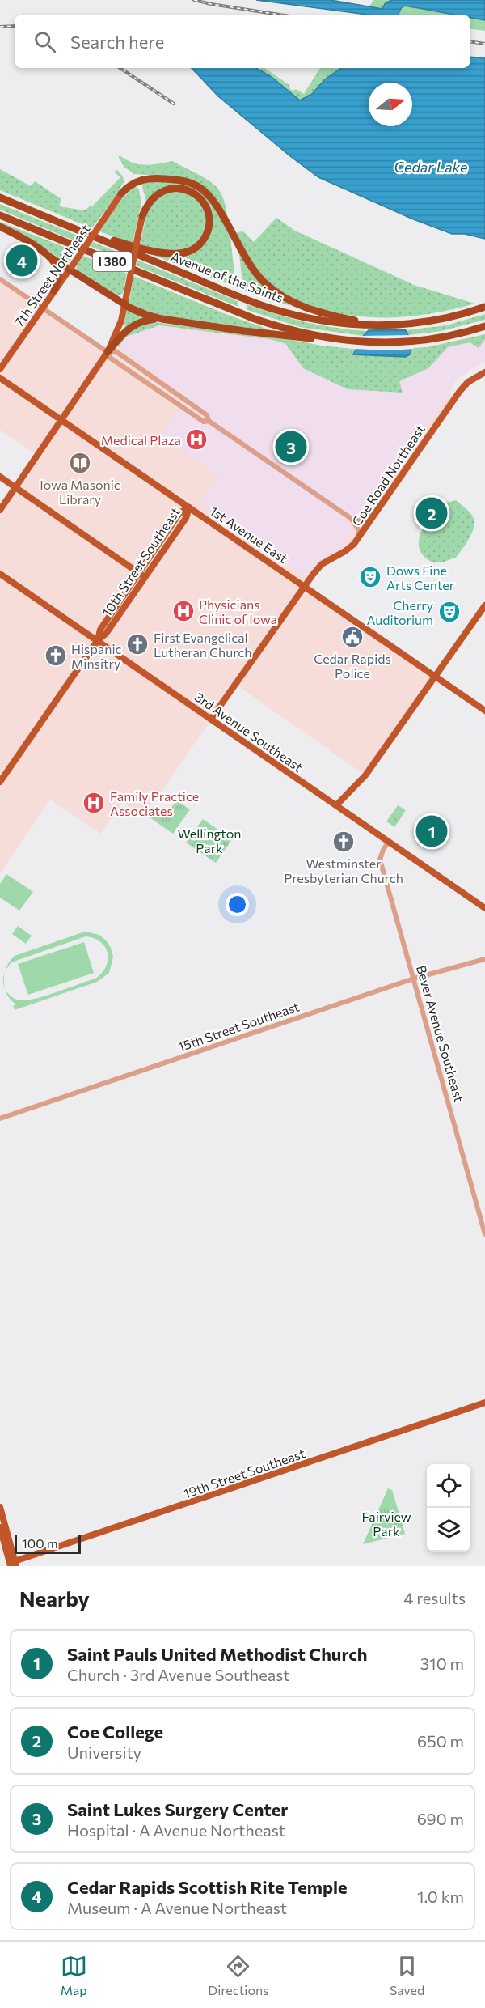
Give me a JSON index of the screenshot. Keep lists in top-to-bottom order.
{
  "streets": {
    "highway": ["I 380", "Avenue of the Saints"],
    "main road": [
      "7th Street Northeast",
      "Coe Road Northeast",
      "1st Avenue East",
      "10th Street Southeast",
      "3rd Avenue Southeast",
      "19th Street Southeast"
    ],
    "street": ["15th Street Southeast", "Bever Avenue Southeast"]
  },
  "crossings": [
    ["Coe Road Northeast", "1st Avenue East"],
    ["Coe Road Northeast", "3rd Avenue Southeast"],
    ["1st Avenue East", "10th Street Southeast"],
    ["10th Street Southeast", "3rd Avenue Southeast"],
    ["3rd Avenue Southeast", "Bever Avenue Southeast"],
    ["15th Street Southeast", "Bever Avenue Southeast"]
  ],
  "water": ["Cedar Lake"],
  "parks": ["Wellington Park", "Fairview Park"],
  "places": {
    "hospital": ["Medical Plaza", "Physicians Clinic of Iowa", "Family Practice Associates"],
    "library": ["Iowa Masonic Library"],
    "theatre": ["Dows Fine Arts Center", "Cherry Auditorium"],
    "public building": ["Cedar Rapids Police"],
    "church": ["First Evangelical Lutheran Church", "Hispanic Minsitry", "Westminster Presbyterian Church"]
  },
  "scale_bar": "100 m",
  "north": "right",
  "page": {
    "search": "Search here",
    "pins": [
      "4",
      "3",
      "2",
      "1"
    ],
    "scale": "100 m",
    "heading": ["Nearby", "4 results"],
    "list": [
      {
        "mark": "1",
        "name": "Saint Pauls United Methodist Church",
        "note": "Church · 3rd Avenue Southeast",
        "value": "310 m"
      },
      {
        "mark": "2",
        "name": "Coe College",
        "note": "University",
        "value": "650 m"
      },
      {
        "mark": "3",
        "name": "Saint Lukes Surgery Center",
        "note": "Hospital · A Avenue Northeast",
        "value": "690 m"
      },
      {
        "mark": "4",
        "name": "Cedar Rapids Scottish Rite Temple",
        "note": "Museum · A Avenue Northeast",
        "value": "1.0 km"
      }
    ],
    "nav": ["Map", "Directions", "Saved"]
  }
}
